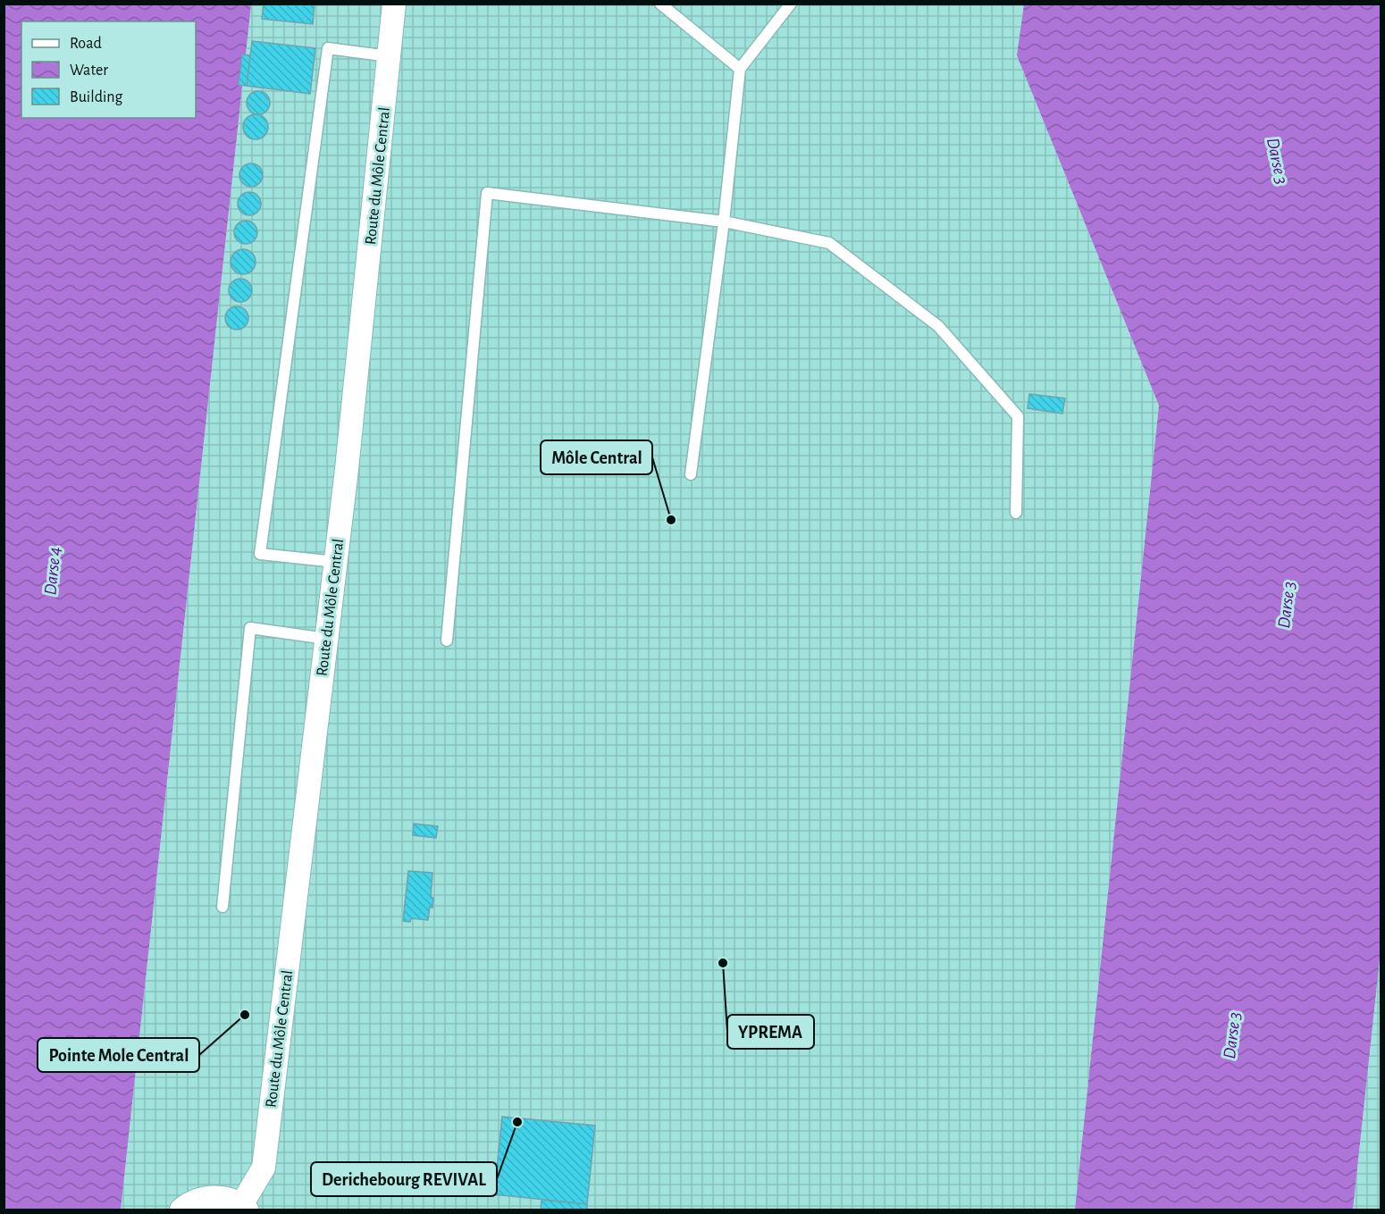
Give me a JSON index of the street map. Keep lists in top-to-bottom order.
{
  "streets": {
    "street": ["Route du Môle Central"]
  },
  "water": ["Darse 3", "Darse 4"],
  "places": [
    "Môle Central",
    "YPREMA",
    "Pointe Mole Central",
    "Derichebourg REVIVAL"
  ],
  "legend": ["Road", "Water", "Building"]
}
